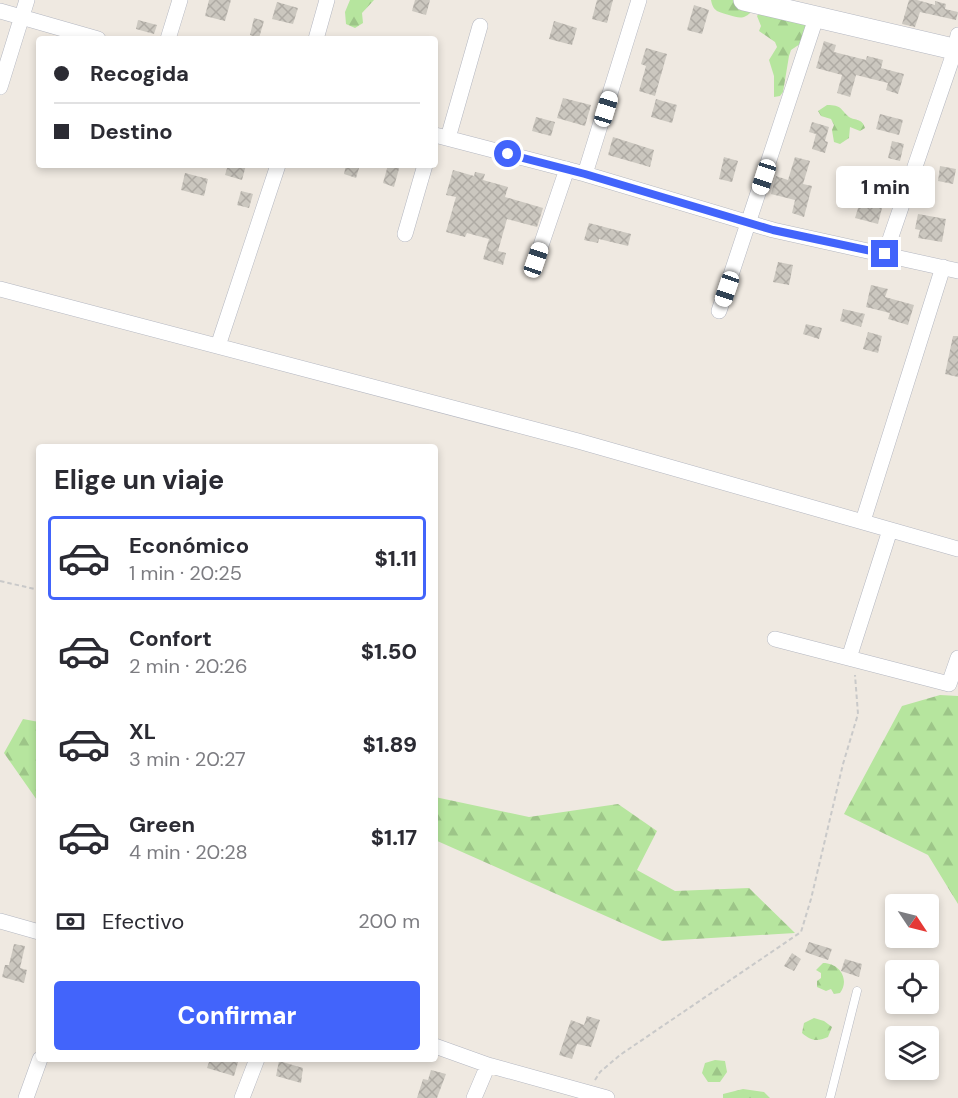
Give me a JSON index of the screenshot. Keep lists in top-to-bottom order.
{
  "north": "bottom right",
  "page": {
    "banner": ["Recogida", "Destino"],
    "bubble": "1 min",
    "heading": "Elige un viaje",
    "list": [
      {
        "name": "Económico",
        "note": "1 min · 20:25",
        "value": "$1.11"
      },
      {
        "name": "Confort",
        "note": "2 min · 20:26",
        "value": "$1.50"
      },
      {
        "name": "XL",
        "note": "3 min · 20:27",
        "value": "$1.89"
      },
      {
        "name": "Green",
        "note": "4 min · 20:28",
        "value": "$1.17"
      }
    ],
    "pay": ["Efectivo", "200 m"],
    "buttons": "Confirmar"
  }
}
